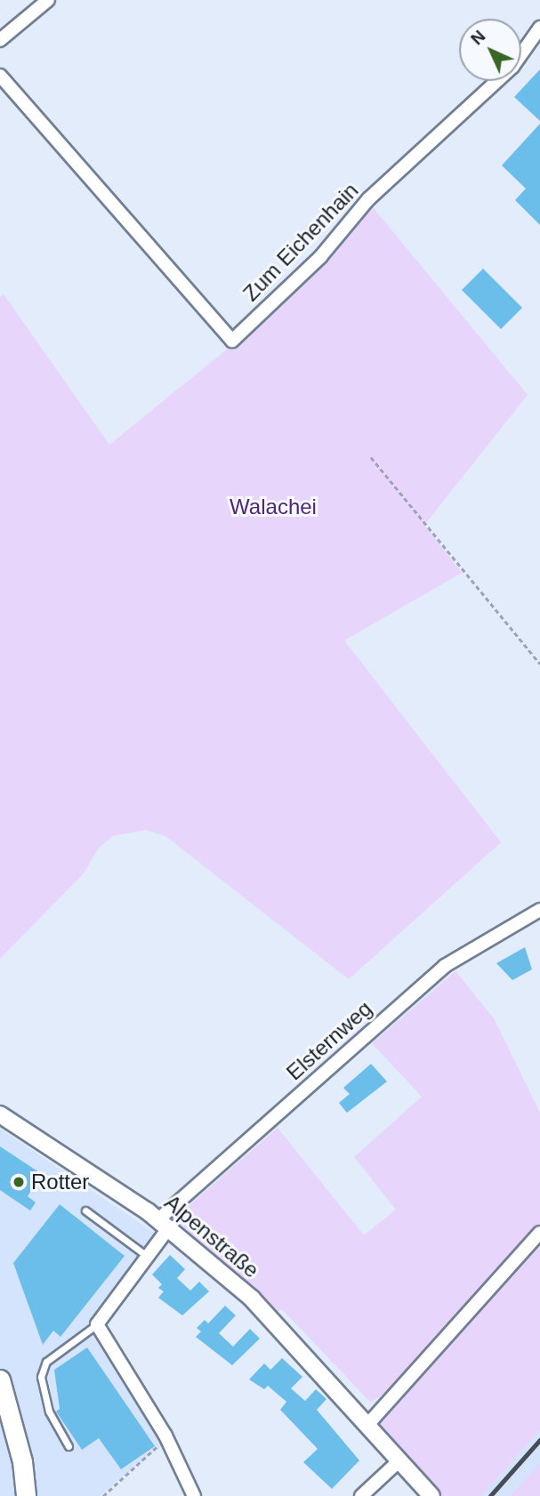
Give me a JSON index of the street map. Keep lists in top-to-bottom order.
{
  "streets": {
    "street": ["Zum Eichenhain", "Elsternweg", "Alpenstraße"]
  },
  "crossings": [
    ["Elsternweg", "Alpenstraße"]
  ],
  "parks": ["Walachei"],
  "places": ["Rotter"],
  "north": "top left"
}
